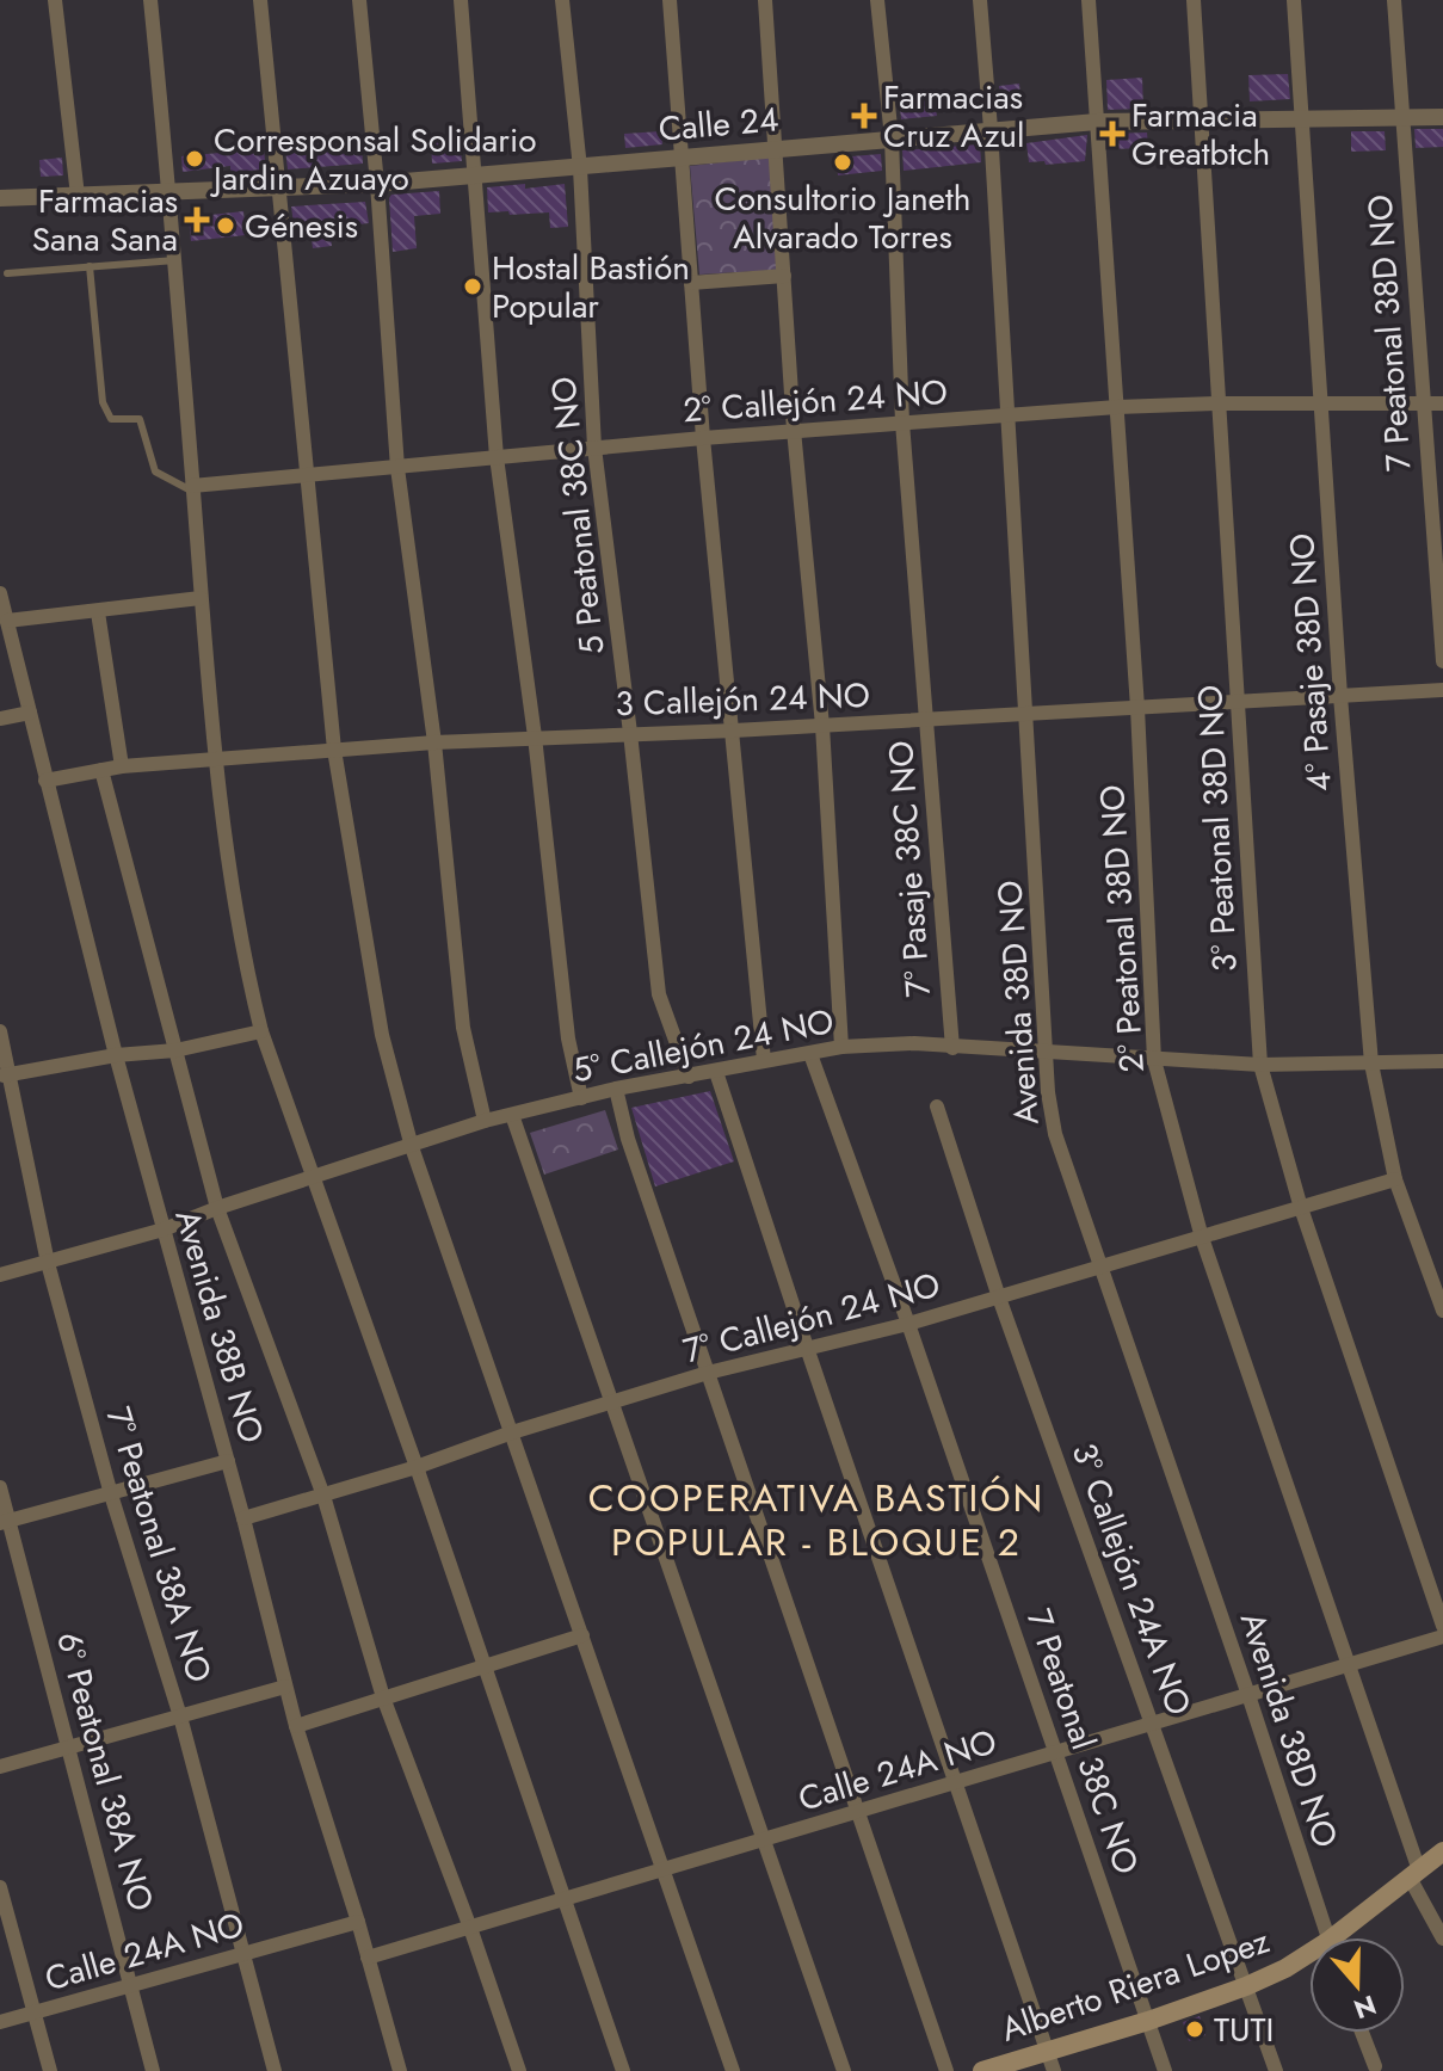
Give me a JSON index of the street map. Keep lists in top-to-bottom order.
{
  "streets": {
    "main road": ["Alberto Riera Lopez"],
    "street": [
      "Calle 24",
      "7 Peatonal 38D NO",
      "2° Callejón 24 NO",
      "5 Peatonal 38C NO",
      "4° Pasaje 38D NO",
      "3 Callejón 24 NO",
      "3° Peatonal 38D NO",
      "7° Pasaje 38C NO",
      "2° Peatonal 38D NO",
      "Avenida 38D NO",
      "5° Callejón 24 NO",
      "7° Callejón 24 NO",
      "Avenida 38B NO",
      "7° Peatonal 38A NO",
      "3° Callejón 24A NO",
      "7 Peatonal 38C NO",
      "Calle 24A NO",
      "6º Peatonal 38A NO"
    ]
  },
  "crossings": [
    ["Calle 24", "7 Peatonal 38D NO"],
    ["Calle 24", "5 Peatonal 38C NO"],
    ["Calle 24", "4° Pasaje 38D NO"],
    ["Calle 24", "3° Peatonal 38D NO"],
    ["Calle 24", "7° Pasaje 38C NO"],
    ["Calle 24", "2° Peatonal 38D NO"],
    ["Calle 24", "Avenida 38D NO"],
    ["7 Peatonal 38D NO", "2° Callejón 24 NO"],
    ["2° Callejón 24 NO", "5 Peatonal 38C NO"],
    ["2° Callejón 24 NO", "4° Pasaje 38D NO"],
    ["2° Callejón 24 NO", "3° Peatonal 38D NO"],
    ["2° Callejón 24 NO", "7° Pasaje 38C NO"],
    ["2° Callejón 24 NO", "2° Peatonal 38D NO"],
    ["2° Callejón 24 NO", "Avenida 38D NO"],
    ["5 Peatonal 38C NO", "3 Callejón 24 NO"],
    ["5 Peatonal 38C NO", "5° Callejón 24 NO"],
    ["4° Pasaje 38D NO", "3 Callejón 24 NO"],
    ["4° Pasaje 38D NO", "5° Callejón 24 NO"],
    ["4° Pasaje 38D NO", "7° Callejón 24 NO"],
    ["3 Callejón 24 NO", "3° Peatonal 38D NO"],
    ["3 Callejón 24 NO", "7° Pasaje 38C NO"],
    ["3 Callejón 24 NO", "2° Peatonal 38D NO"],
    ["3 Callejón 24 NO", "Avenida 38D NO"],
    ["3 Callejón 24 NO", "Avenida 38B NO"],
    ["3° Peatonal 38D NO", "5° Callejón 24 NO"],
    ["3° Peatonal 38D NO", "7° Callejón 24 NO"],
    ["7° Pasaje 38C NO", "5° Callejón 24 NO"],
    ["2° Peatonal 38D NO", "5° Callejón 24 NO"],
    ["2° Peatonal 38D NO", "7° Callejón 24 NO"],
    ["2° Peatonal 38D NO", "Calle 24A NO"],
    ["2° Peatonal 38D NO", "Alberto Riera Lopez"],
    ["Avenida 38D NO", "5° Callejón 24 NO"],
    ["Avenida 38D NO", "7° Callejón 24 NO"],
    ["Avenida 38D NO", "Calle 24A NO"],
    ["5° Callejón 24 NO", "Avenida 38B NO"],
    ["5° Callejón 24 NO", "7° Peatonal 38A NO"],
    ["5° Callejón 24 NO", "7 Peatonal 38C NO"],
    ["7° Callejón 24 NO", "Avenida 38B NO"],
    ["7° Callejón 24 NO", "3° Callejón 24A NO"],
    ["7° Callejón 24 NO", "7 Peatonal 38C NO"],
    ["Avenida 38B NO", "Calle 24A NO"],
    ["7° Peatonal 38A NO", "Calle 24A NO"],
    ["3° Callejón 24A NO", "Calle 24A NO"],
    ["3° Callejón 24A NO", "Alberto Riera Lopez"],
    ["7 Peatonal 38C NO", "Calle 24A NO"],
    ["7 Peatonal 38C NO", "Alberto Riera Lopez"],
    ["Calle 24A NO", "6º Peatonal 38A NO"]
  ],
  "districts": ["COOPERATIVA BASTIÓN POPULAR - BLOQUE 2"],
  "places": {
    "health": ["Farmacias Cruz Azul", "Farmacia Greatbtch", "Farmacias Sana Sana"],
    "other": [
      "Corresponsal Solidario Jardin Azuayo",
      "Consultorio Janeth Alvarado Torres",
      "Génesis",
      "Hostal Bastión Popular",
      "TUTI"
    ]
  },
  "north": "bottom"
}
